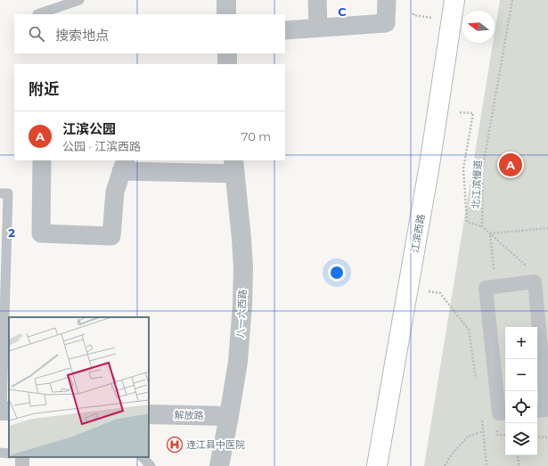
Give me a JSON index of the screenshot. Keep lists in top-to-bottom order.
{
  "streets": {
    "main road": ["江滨西路"],
    "street": ["八一六西路", "解放路"],
    "path": ["北江滨慢道"]
  },
  "crossings": [
    ["八一六西路", "解放路"]
  ],
  "places": {
    "hospital": ["连江县中医院"]
  },
  "north": "left",
  "page": {
    "search": "搜索地点",
    "heading": "附近",
    "list": [
      {
        "mark": "A",
        "name": "江滨公园",
        "note": "公园 · 江滨西路",
        "value": "70 m"
      }
    ],
    "pins": "A",
    "map_buttons": ["+", "−"]
  },
  "grid": {
    "columns": ["C"],
    "rows": ["2"]
  }
}
